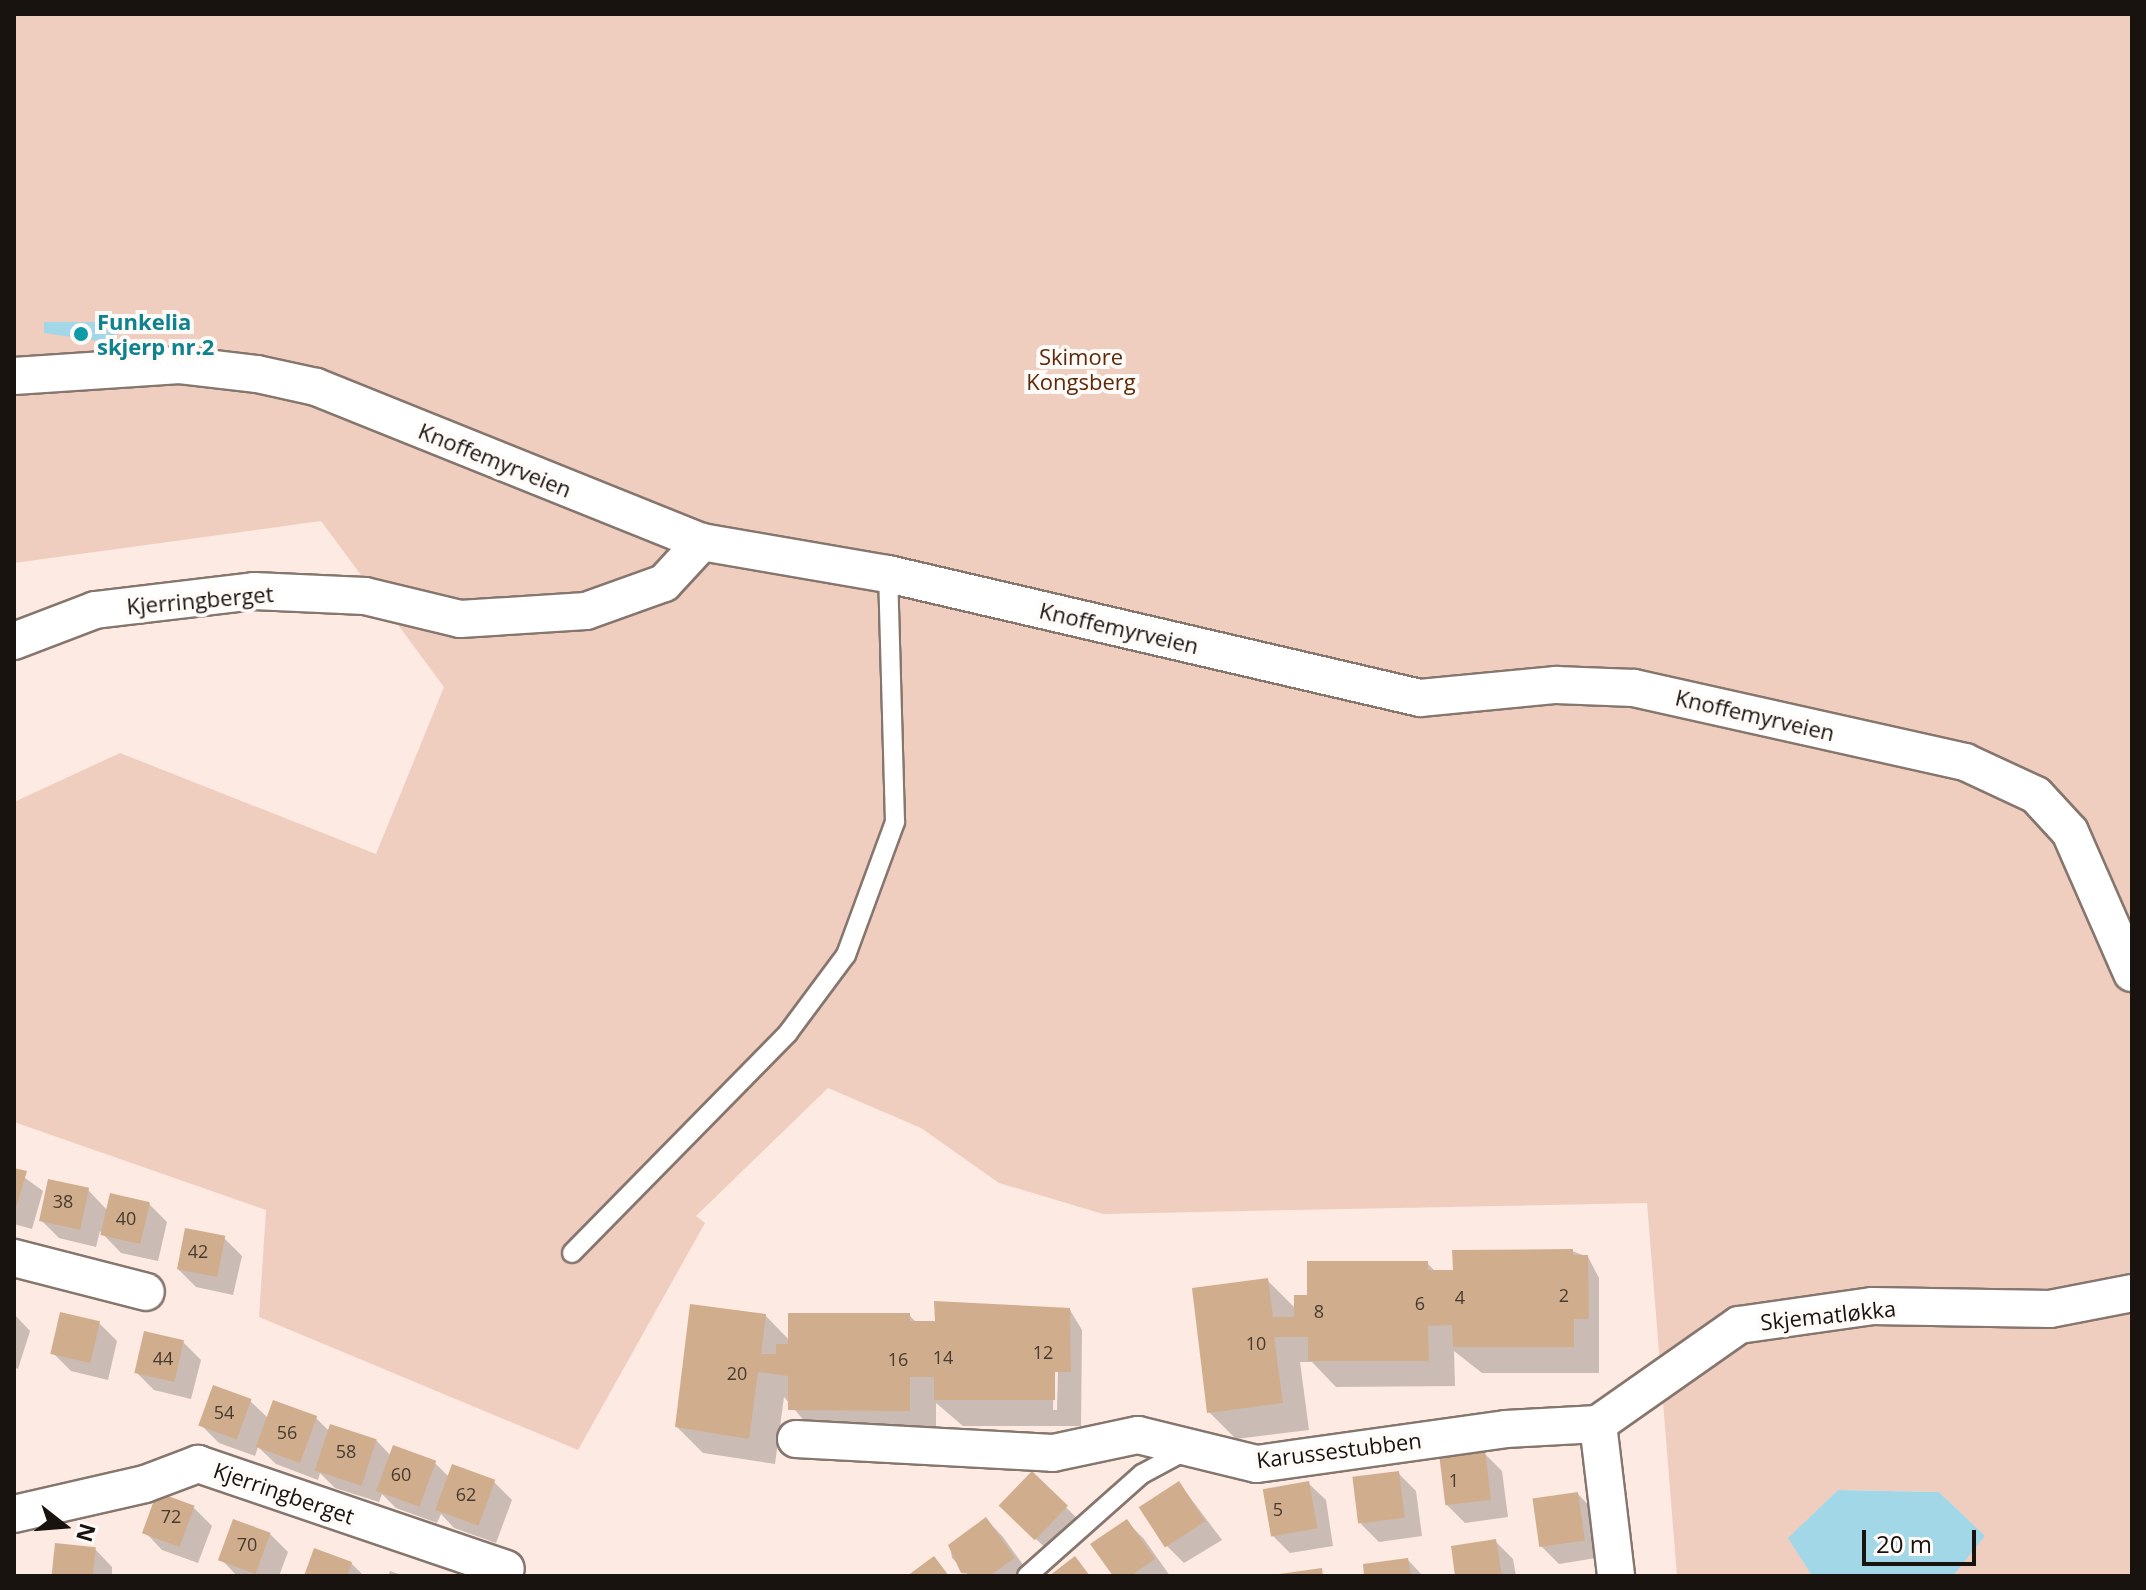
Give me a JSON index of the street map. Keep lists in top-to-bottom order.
{
  "streets": {
    "street": [
      "Knoffemyrveien",
      "Kjerringberget",
      "Skjematløkka",
      "Karussestubben"
    ]
  },
  "crossings": [
    ["Knoffemyrveien", "Kjerringberget"],
    ["Skjematløkka", "Karussestubben"]
  ],
  "parks": ["Skimore Kongsberg"],
  "places": ["Funkelia skjerp nr.2"],
  "house_numbers": [
    "38",
    "40",
    "42",
    "2",
    "4",
    "6",
    "8",
    "10",
    "12",
    "14",
    "44",
    "16",
    "20",
    "54",
    "56",
    "58",
    "60",
    "1",
    "62",
    "5",
    "72",
    "70"
  ],
  "scale_bar": "20 m",
  "north": "right"
}
